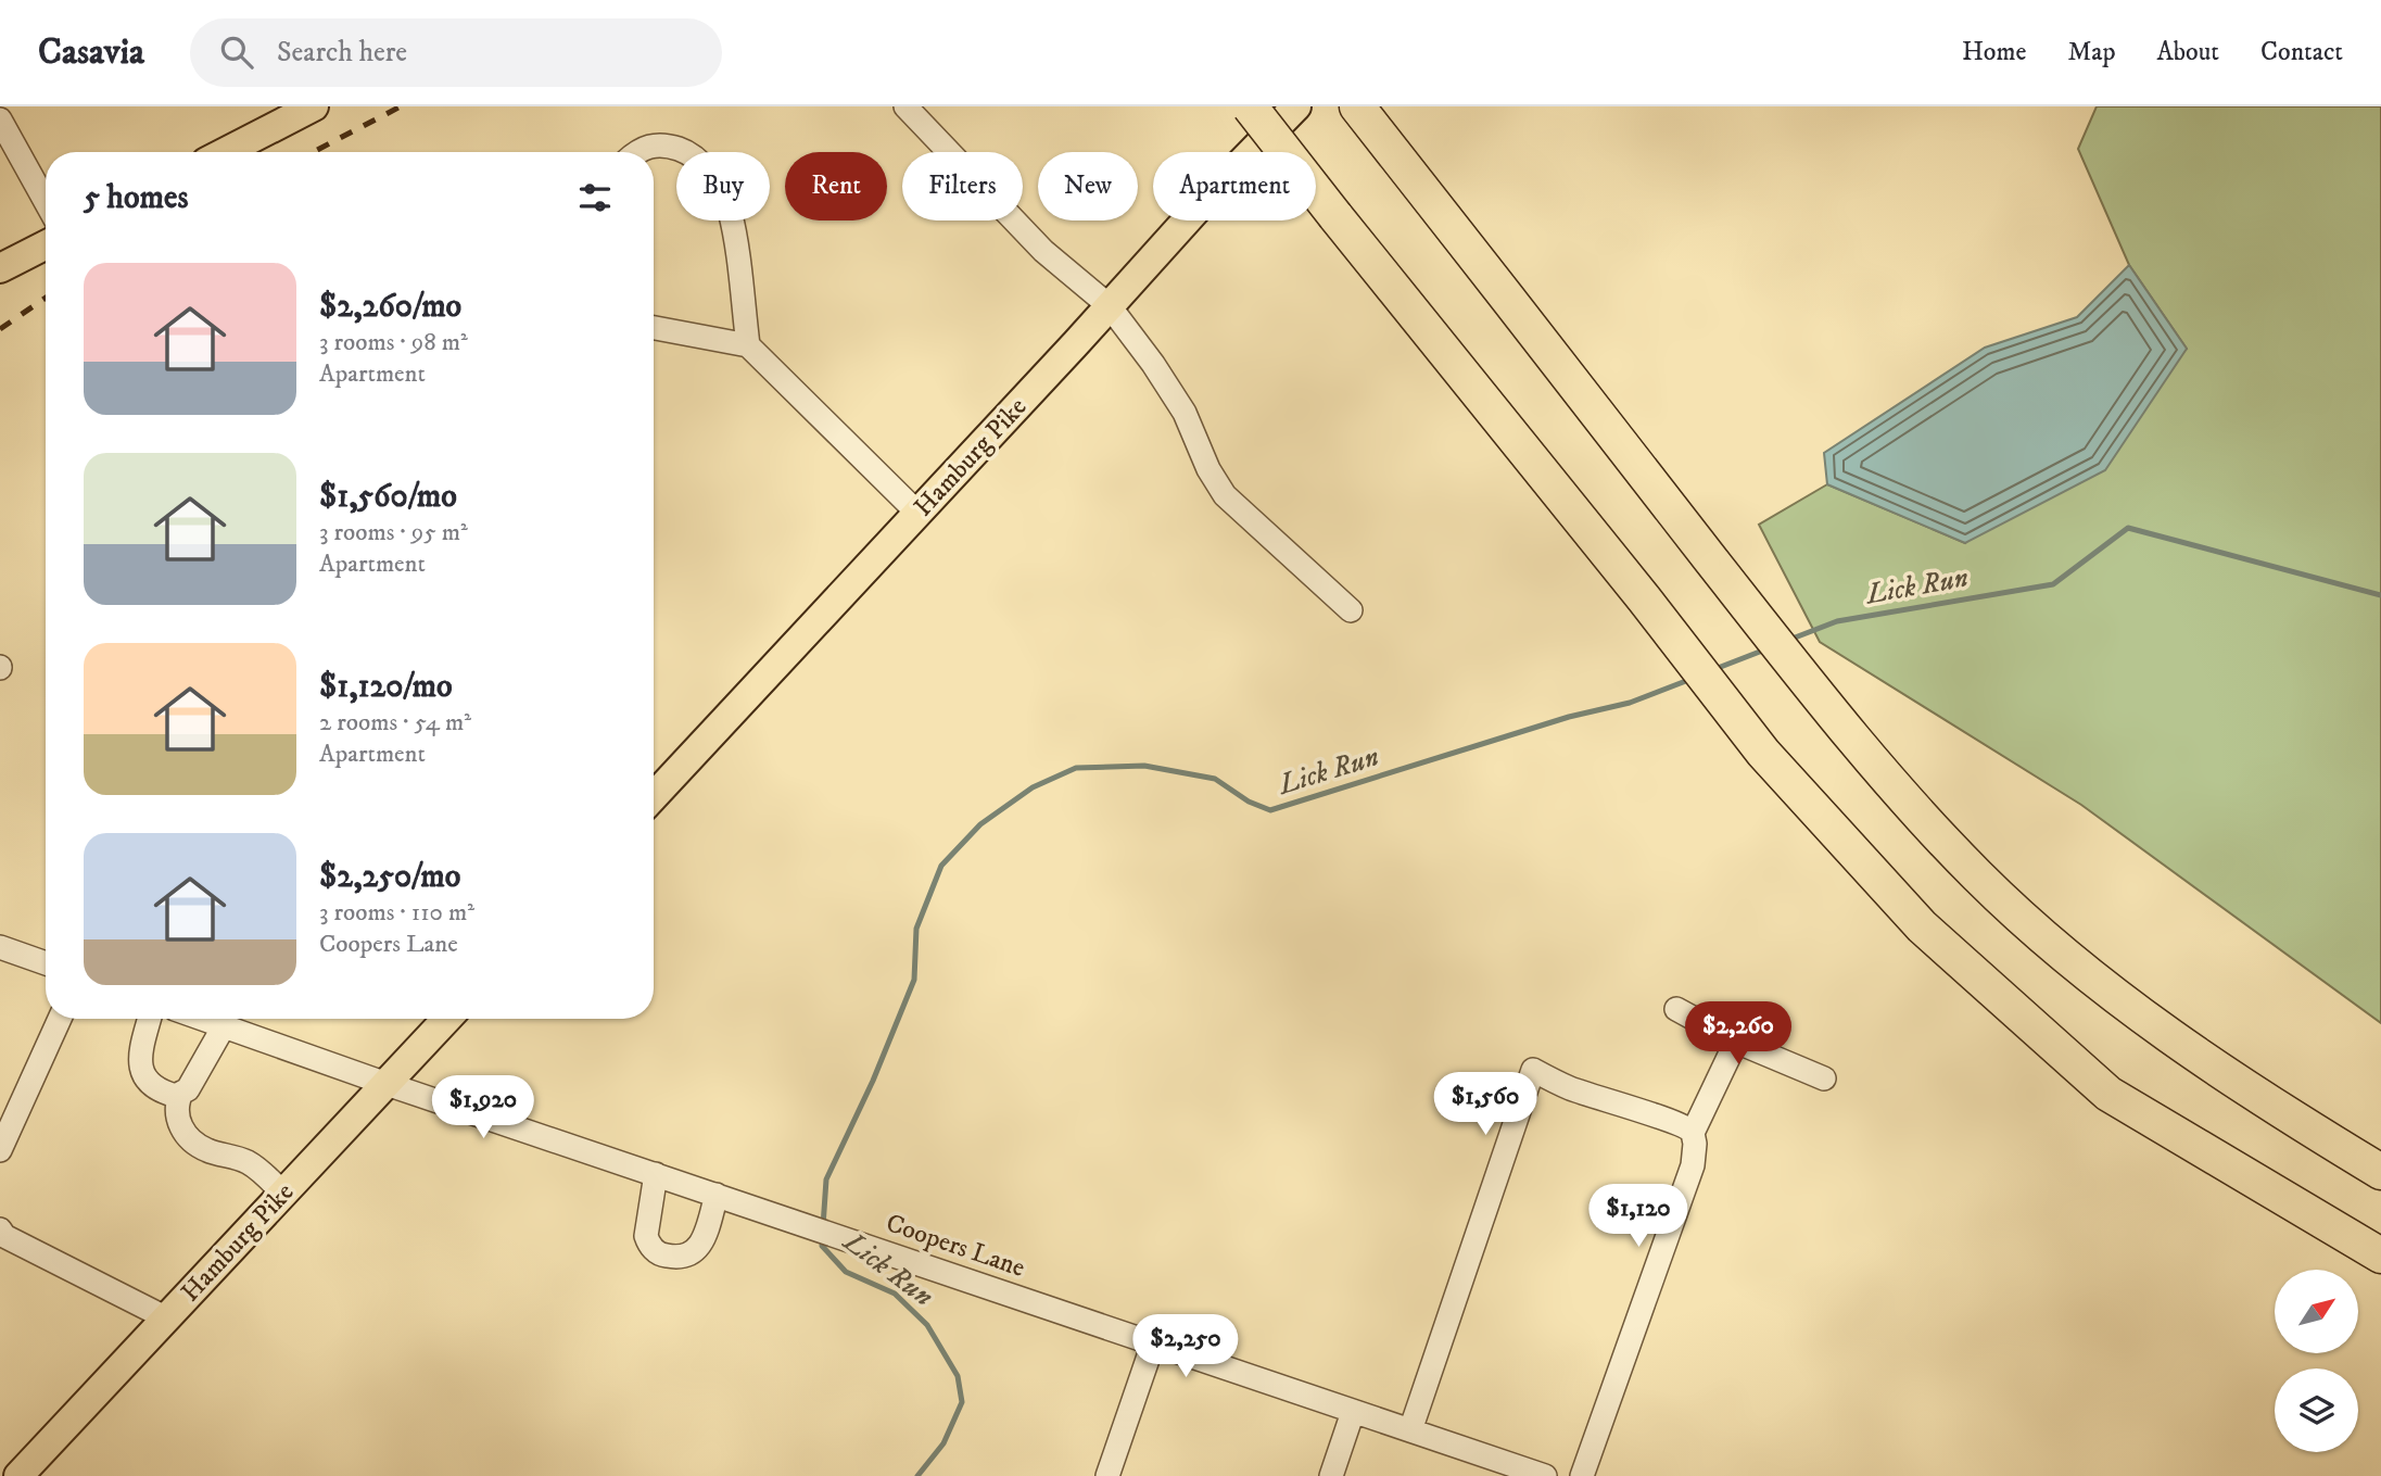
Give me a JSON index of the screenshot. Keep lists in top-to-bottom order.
{
  "streets": {
    "main road": ["Hamburg Pike"],
    "street": ["Coopers Lane"]
  },
  "crossings": [
    ["Hamburg Pike", "Coopers Lane"]
  ],
  "water": ["Lick Run"],
  "north": "top right",
  "page": {
    "header": "Casavia",
    "search": "Search here",
    "nav": [
      "Home",
      "Map",
      "About",
      "Contact"
    ],
    "chip": [
      "Buy",
      "Rent",
      "Filters",
      "New",
      "Apartment"
    ],
    "heading": "5 homes",
    "list": [
      {
        "name": "$2,260/mo",
        "note": "3 rooms · 98 m² · Apartment"
      },
      {
        "name": "$1,560/mo",
        "note": "3 rooms · 95 m² · Apartment"
      },
      {
        "name": "$1,120/mo",
        "note": "2 rooms · 54 m² · Apartment"
      },
      {
        "name": "$2,250/mo",
        "note": "3 rooms · 110 m² · Coopers Lane"
      }
    ],
    "price": [
      "$2,260",
      "$1,560",
      "$1,920",
      "$1,120",
      "$2,250"
    ]
  }
}
